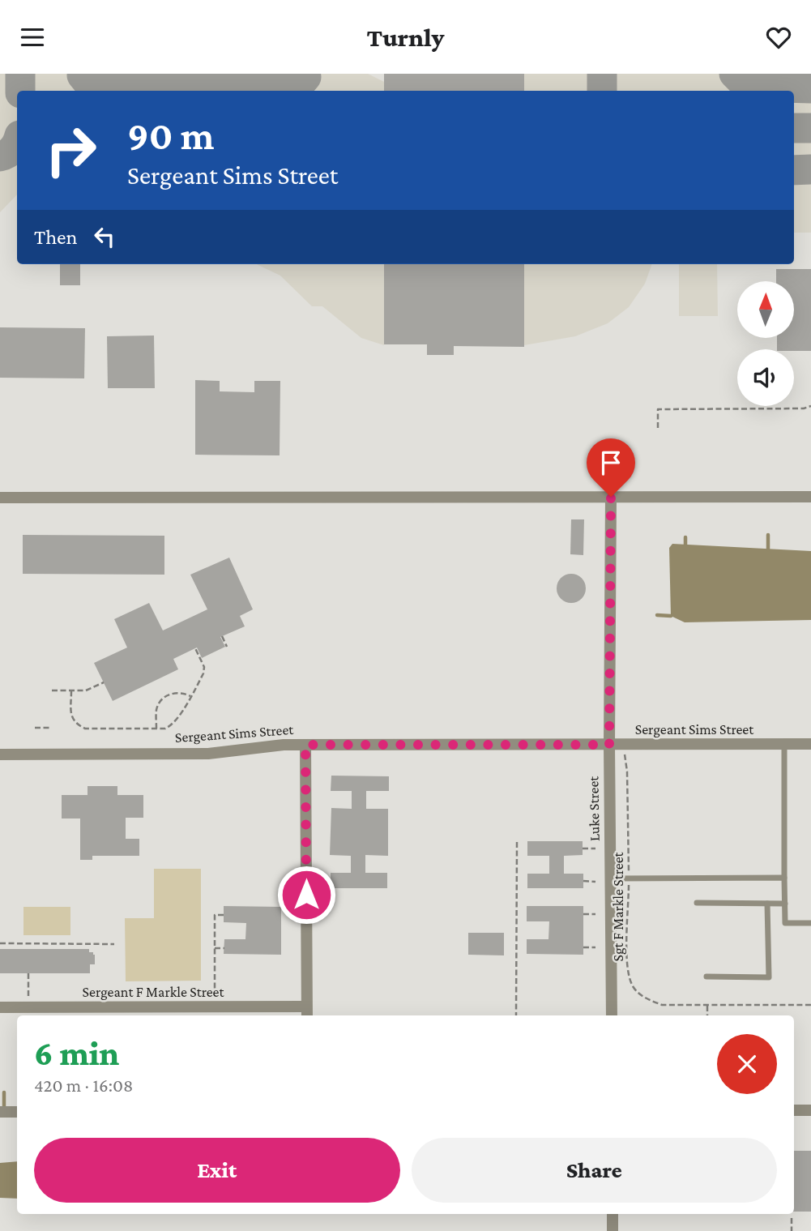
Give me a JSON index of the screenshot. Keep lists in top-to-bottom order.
{
  "streets": {
    "street": ["Sergeant Sims Street", "Luke Street", "Sergeant F Markle Street"],
    "path": ["Sgt F Markle Street"]
  },
  "crossings": [
    ["Sergeant Sims Street", "Luke Street"],
    ["Sergeant Sims Street", "Sgt F Markle Street"]
  ],
  "north": "top",
  "page": {
    "header": "Turnly",
    "turn": ["90 m", "Sergeant Sims Street"],
    "then": "Then",
    "heading": ["6 min", "420 m · 16:08"],
    "buttons": ["Exit", "Share"]
  }
}
